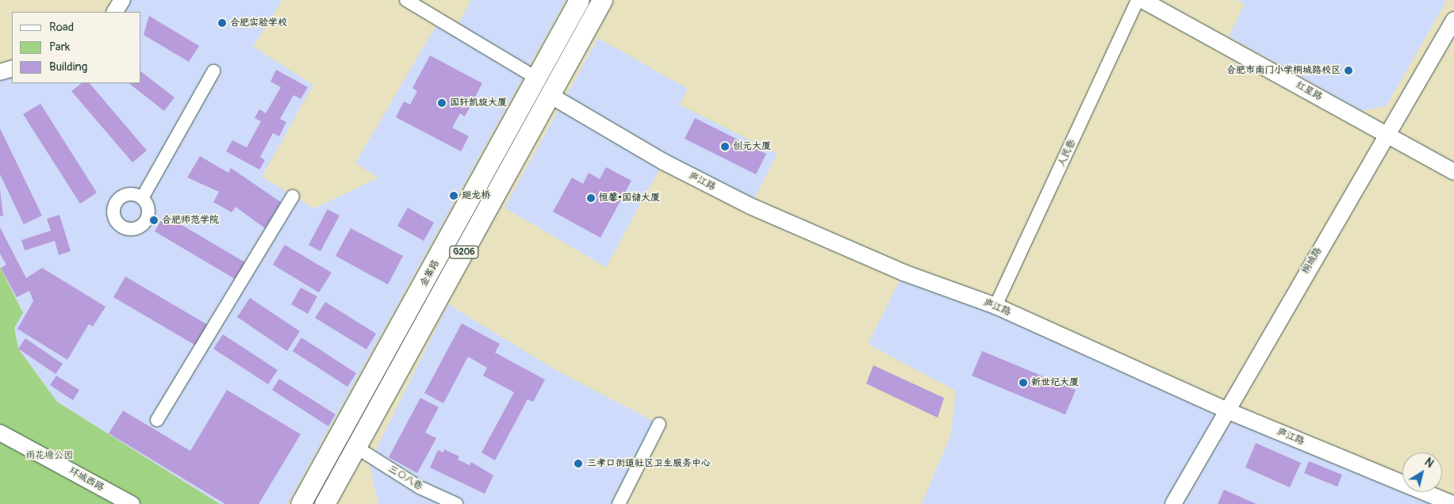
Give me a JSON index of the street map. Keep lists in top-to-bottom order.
{
  "streets": {
    "main road": ["G206", "金寨路"],
    "street": [
      "红星路",
      "人民巷",
      "庐江路",
      "桐城路",
      "三〇八巷",
      "环城西路"
    ]
  },
  "crossings": [
    ["红星路", "桐城路"],
    ["人民巷", "庐江路"],
    ["庐江路", "桐城路"],
    ["庐江路", "金寨路"],
    ["金寨路", "三〇八巷"]
  ],
  "parks": ["雨花塘公园"],
  "places": [
    "合肥实验学校",
    "合肥市南门小学桐城路校区",
    "国轩凯旋大厦",
    "创元大厦",
    "廻龙桥",
    "恒馨•国储大厦",
    "合肥师范学院",
    "新世纪大厦",
    "三孝口街道社区卫生服务中心"
  ],
  "legend": ["Road", "Park", "Building"],
  "north": "top right"
}
